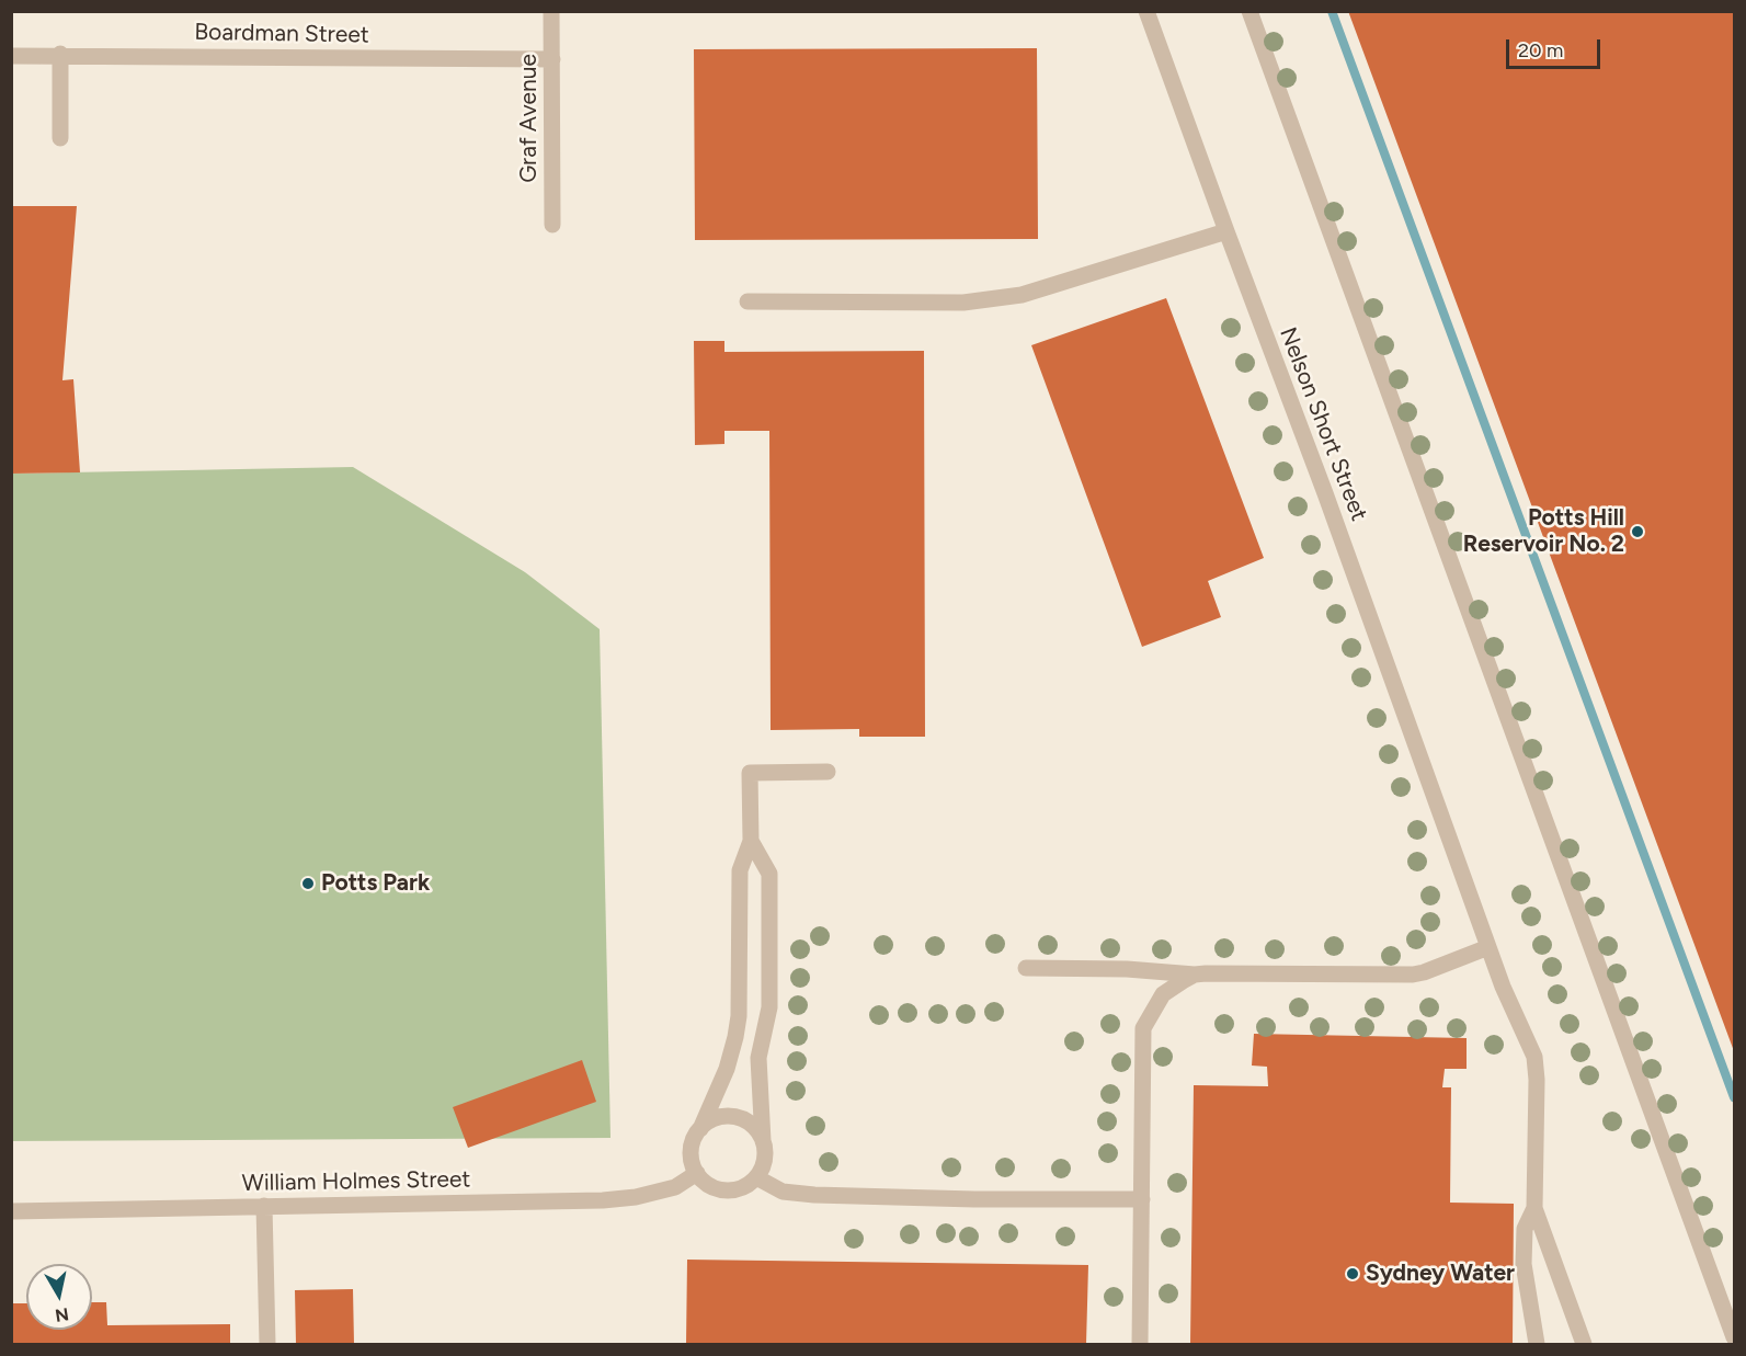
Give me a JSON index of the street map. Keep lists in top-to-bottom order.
{
  "streets": {
    "street": [
      "Boardman Street",
      "Graf Avenue",
      "Nelson Short Street",
      "William Holmes Street"
    ]
  },
  "crossings": [
    ["Boardman Street", "Graf Avenue"]
  ],
  "places": ["Potts Hill Reservoir No. 2", "Potts Park", "Sydney Water"],
  "scale_bar": "20 m",
  "north": "bottom"
}
